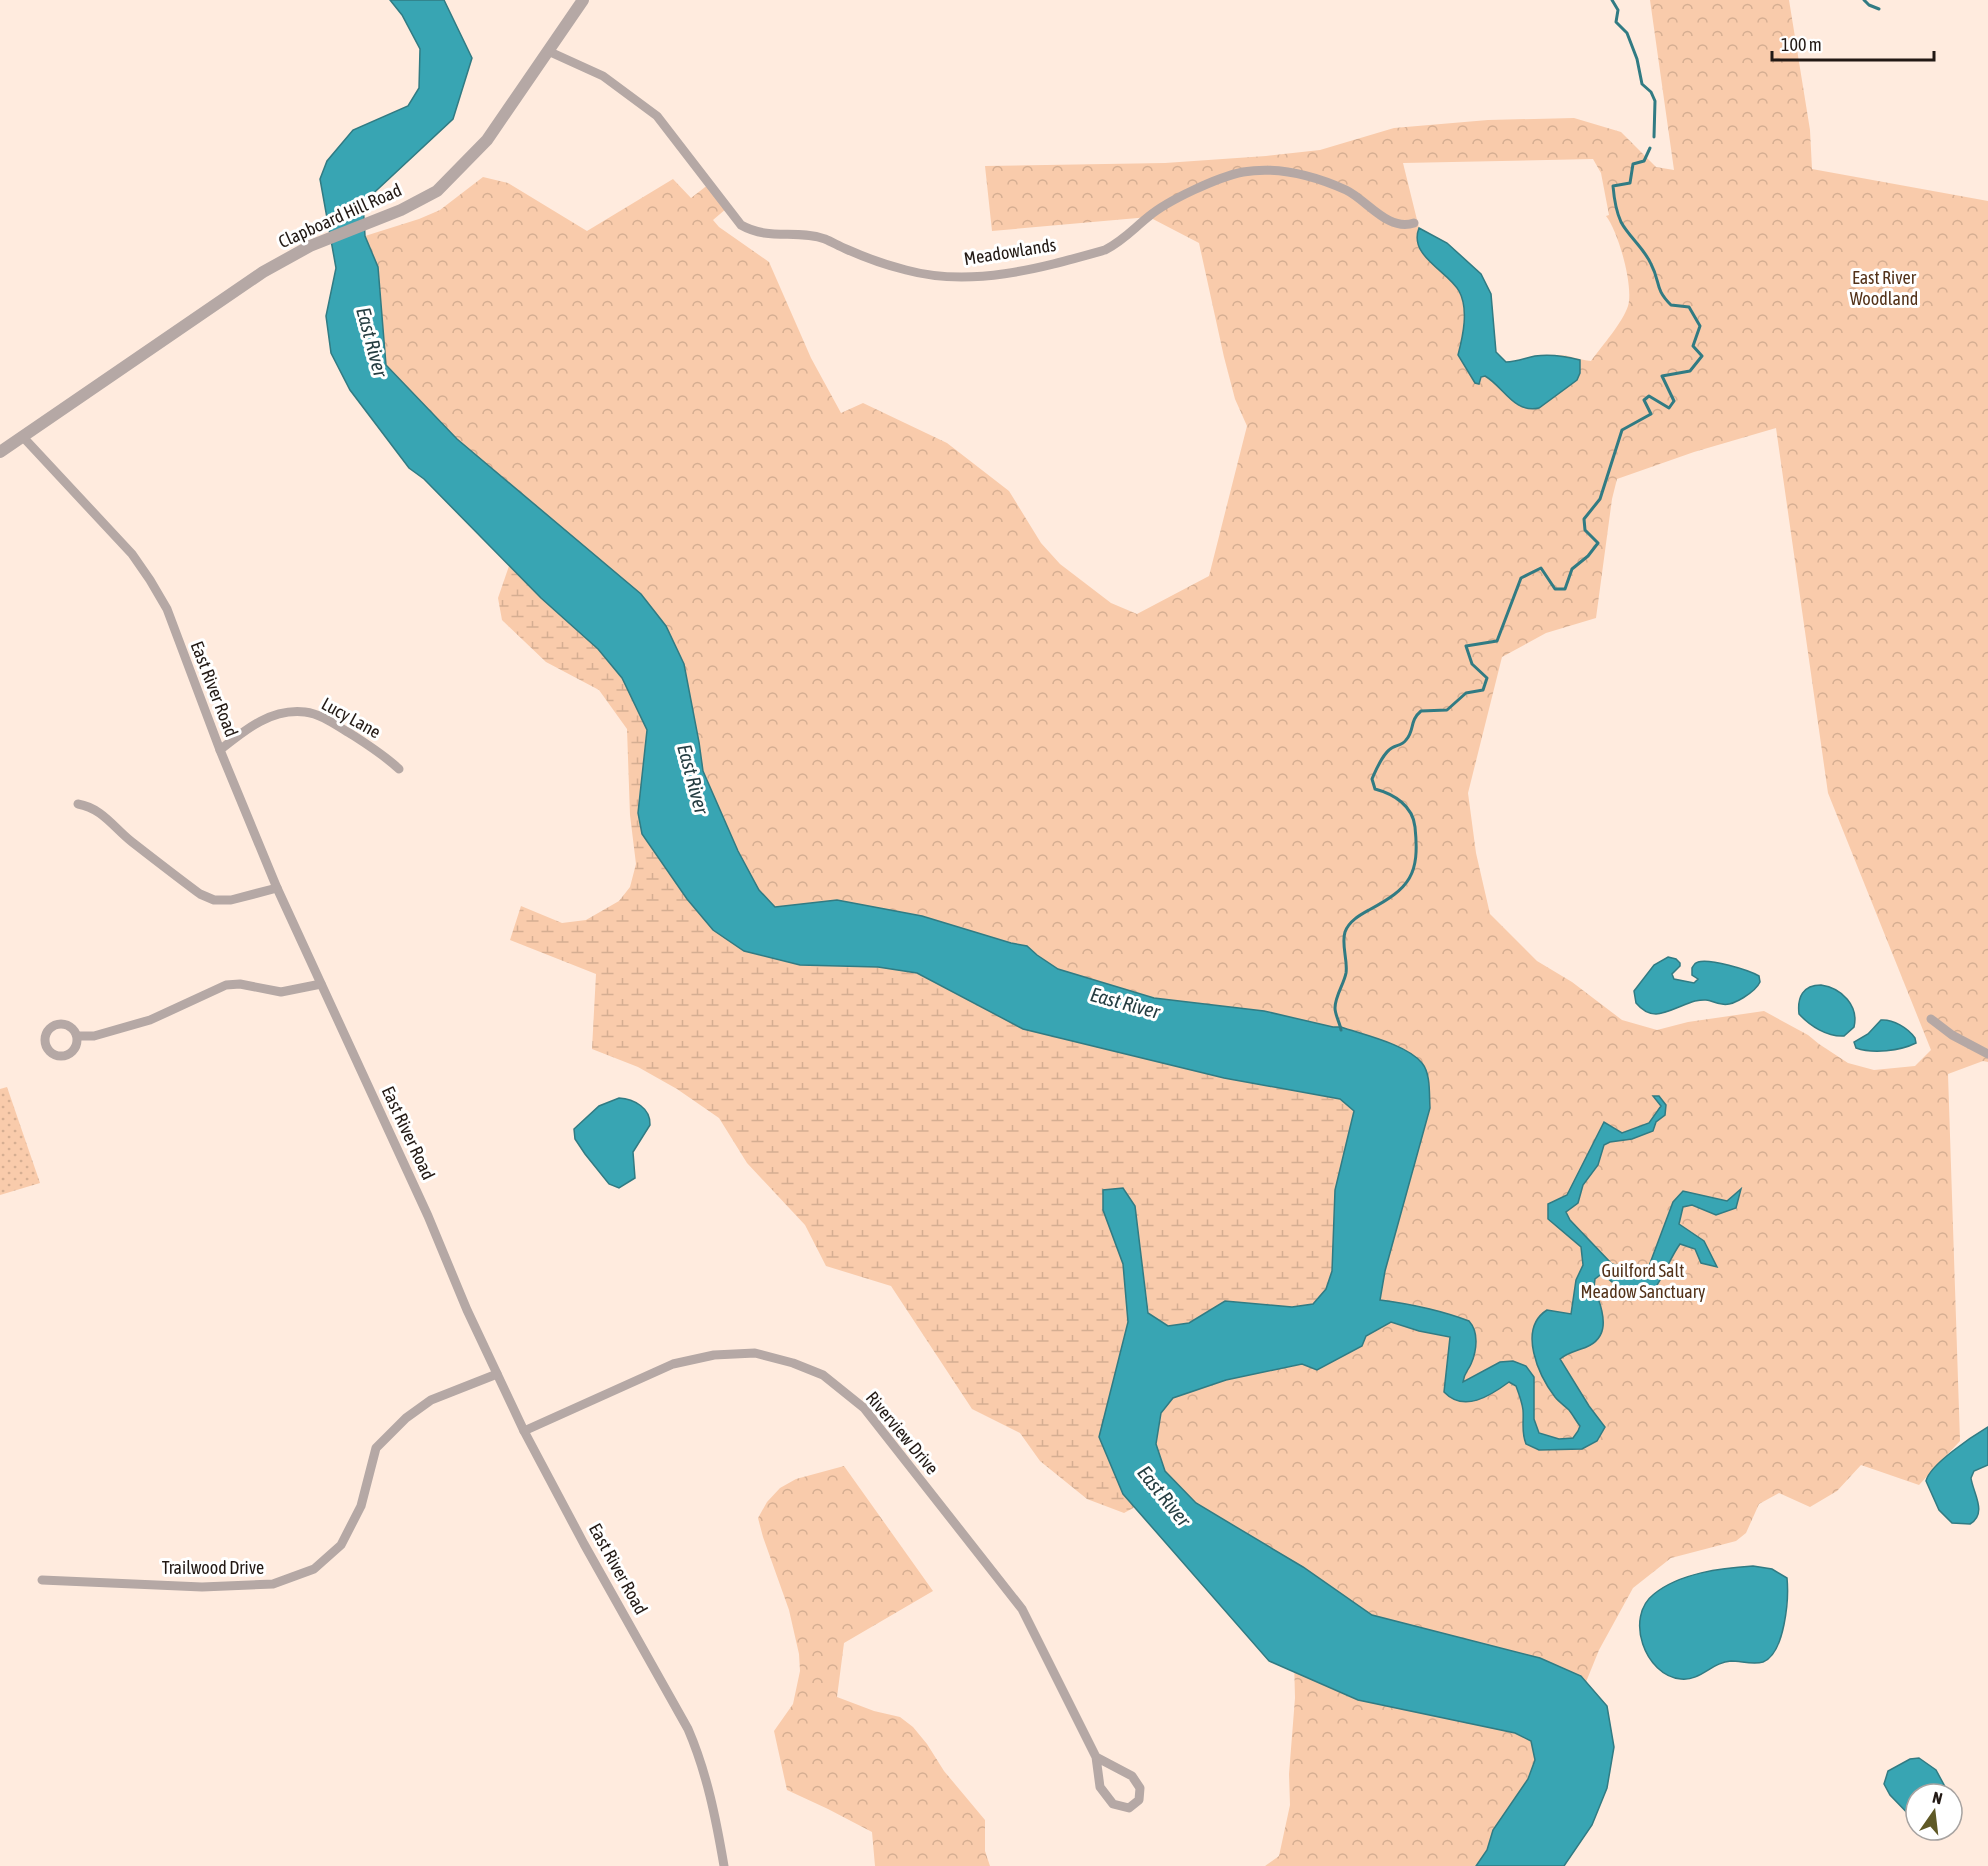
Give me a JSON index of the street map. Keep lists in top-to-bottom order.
{
  "streets": {
    "street": [
      "Clapboard Hill Road",
      "Meadowlands",
      "East River Road",
      "Lucy Lane",
      "Riverview Drive",
      "Trailwood Drive"
    ]
  },
  "crossings": [
    ["Clapboard Hill Road", "Meadowlands"],
    ["Clapboard Hill Road", "East River Road"],
    ["East River Road", "Lucy Lane"],
    ["East River Road", "Riverview Drive"],
    ["East River Road", "Trailwood Drive"]
  ],
  "water": ["East River"],
  "parks": ["East River Woodland", "Guilford Salt Meadow Sanctuary"],
  "scale_bar": "100 m",
  "north": "top"
}
